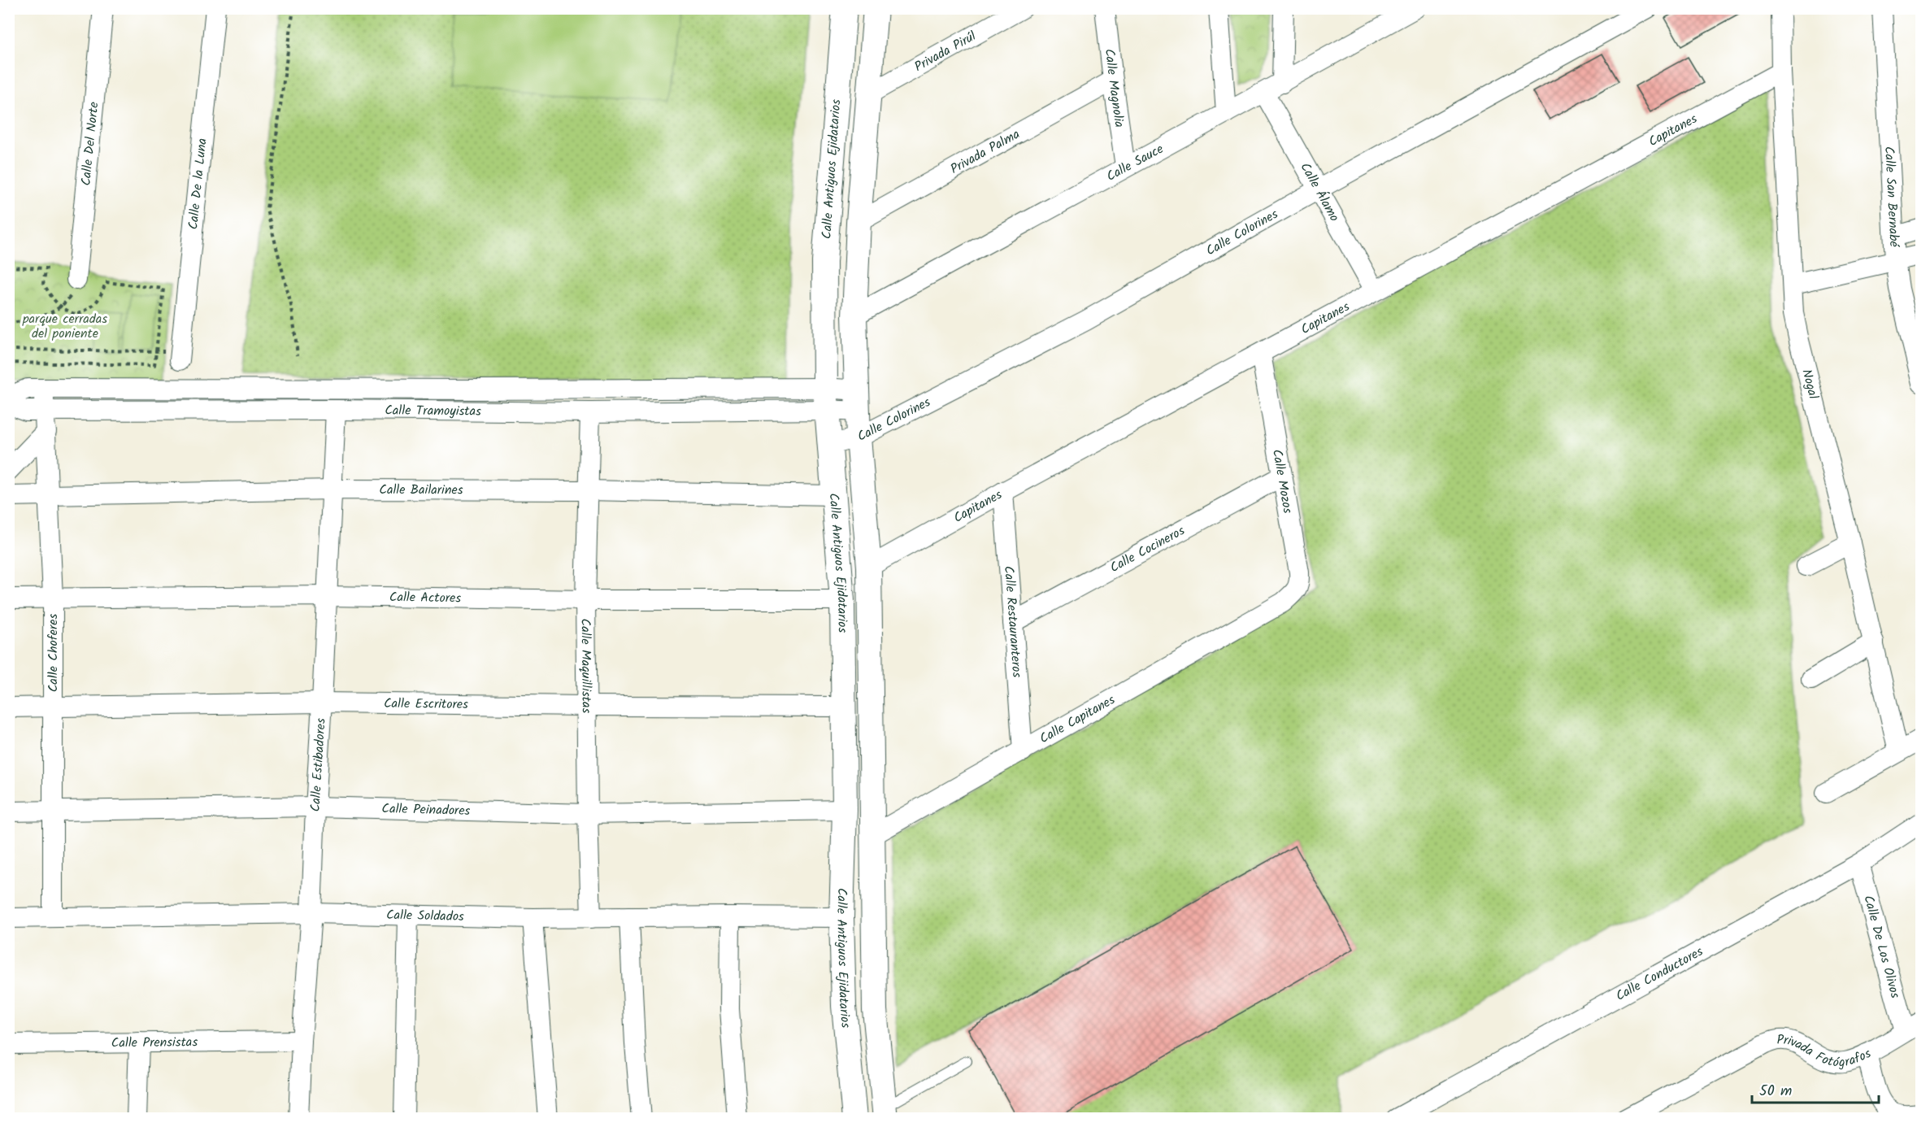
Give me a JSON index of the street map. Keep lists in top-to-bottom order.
{
  "streets": {
    "street": [
      "Privada Pirúl",
      "Calle Magnolia",
      "Capitanes",
      "Calle Del Norte",
      "Privada Palma",
      "Calle Sauce",
      "Calle Antiguos Ejidatarios",
      "Calle De la Luna",
      "Calle Álamo",
      "Calle San Bernabé",
      "Calle Colorines",
      "Nogal",
      "Calle Tramoyistas",
      "Calle Mozos",
      "Calle Bailarines",
      "Calle Cocineros",
      "Calle Actores",
      "Calle Restauranteros",
      "Calle Choferes",
      "Calle Maquillistas",
      "Calle Escritores",
      "Calle Capitanes",
      "Calle Estibadores",
      "Calle Peinadores",
      "Calle Soldados",
      "Calle De Los Olivos",
      "Calle Conductores",
      "Calle Prensistas",
      "Privada Fotógrafos"
    ]
  },
  "crossings": [
    ["Privada Pirúl", "Calle Antiguos Ejidatarios"],
    ["Calle Magnolia", "Privada Palma"],
    ["Calle Magnolia", "Calle Sauce"],
    ["Capitanes", "Calle Antiguos Ejidatarios"],
    ["Capitanes", "Calle Álamo"],
    ["Capitanes", "Nogal"],
    ["Capitanes", "Calle Mozos"],
    ["Capitanes", "Calle Restauranteros"],
    ["Privada Palma", "Calle Antiguos Ejidatarios"],
    ["Calle Sauce", "Calle Antiguos Ejidatarios"],
    ["Calle Sauce", "Calle Álamo"],
    ["Calle Antiguos Ejidatarios", "Calle Colorines"],
    ["Calle Antiguos Ejidatarios", "Calle Tramoyistas"],
    ["Calle Antiguos Ejidatarios", "Calle Bailarines"],
    ["Calle Antiguos Ejidatarios", "Calle Actores"],
    ["Calle Antiguos Ejidatarios", "Calle Escritores"],
    ["Calle Antiguos Ejidatarios", "Calle Capitanes"],
    ["Calle Antiguos Ejidatarios", "Calle Peinadores"],
    ["Calle Antiguos Ejidatarios", "Calle Soldados"],
    ["Calle Álamo", "Calle Colorines"],
    ["Calle Tramoyistas", "Calle Choferes"],
    ["Calle Tramoyistas", "Calle Maquillistas"],
    ["Calle Tramoyistas", "Calle Estibadores"],
    ["Calle Mozos", "Calle Cocineros"],
    ["Calle Mozos", "Calle Capitanes"],
    ["Calle Bailarines", "Calle Choferes"],
    ["Calle Bailarines", "Calle Maquillistas"],
    ["Calle Bailarines", "Calle Estibadores"],
    ["Calle Cocineros", "Calle Restauranteros"],
    ["Calle Actores", "Calle Choferes"],
    ["Calle Actores", "Calle Maquillistas"],
    ["Calle Actores", "Calle Estibadores"],
    ["Calle Restauranteros", "Calle Capitanes"],
    ["Calle Choferes", "Calle Escritores"],
    ["Calle Choferes", "Calle Peinadores"],
    ["Calle Choferes", "Calle Soldados"],
    ["Calle Maquillistas", "Calle Escritores"],
    ["Calle Maquillistas", "Calle Peinadores"],
    ["Calle Maquillistas", "Calle Soldados"],
    ["Calle Escritores", "Calle Estibadores"],
    ["Calle Estibadores", "Calle Peinadores"],
    ["Calle Estibadores", "Calle Soldados"],
    ["Calle Estibadores", "Calle Prensistas"],
    ["Calle De Los Olivos", "Calle Conductores"],
    ["Calle De Los Olivos", "Privada Fotógrafos"]
  ],
  "parks": ["parque cerradas del poniente"],
  "scale_bar": "50 m"
}
